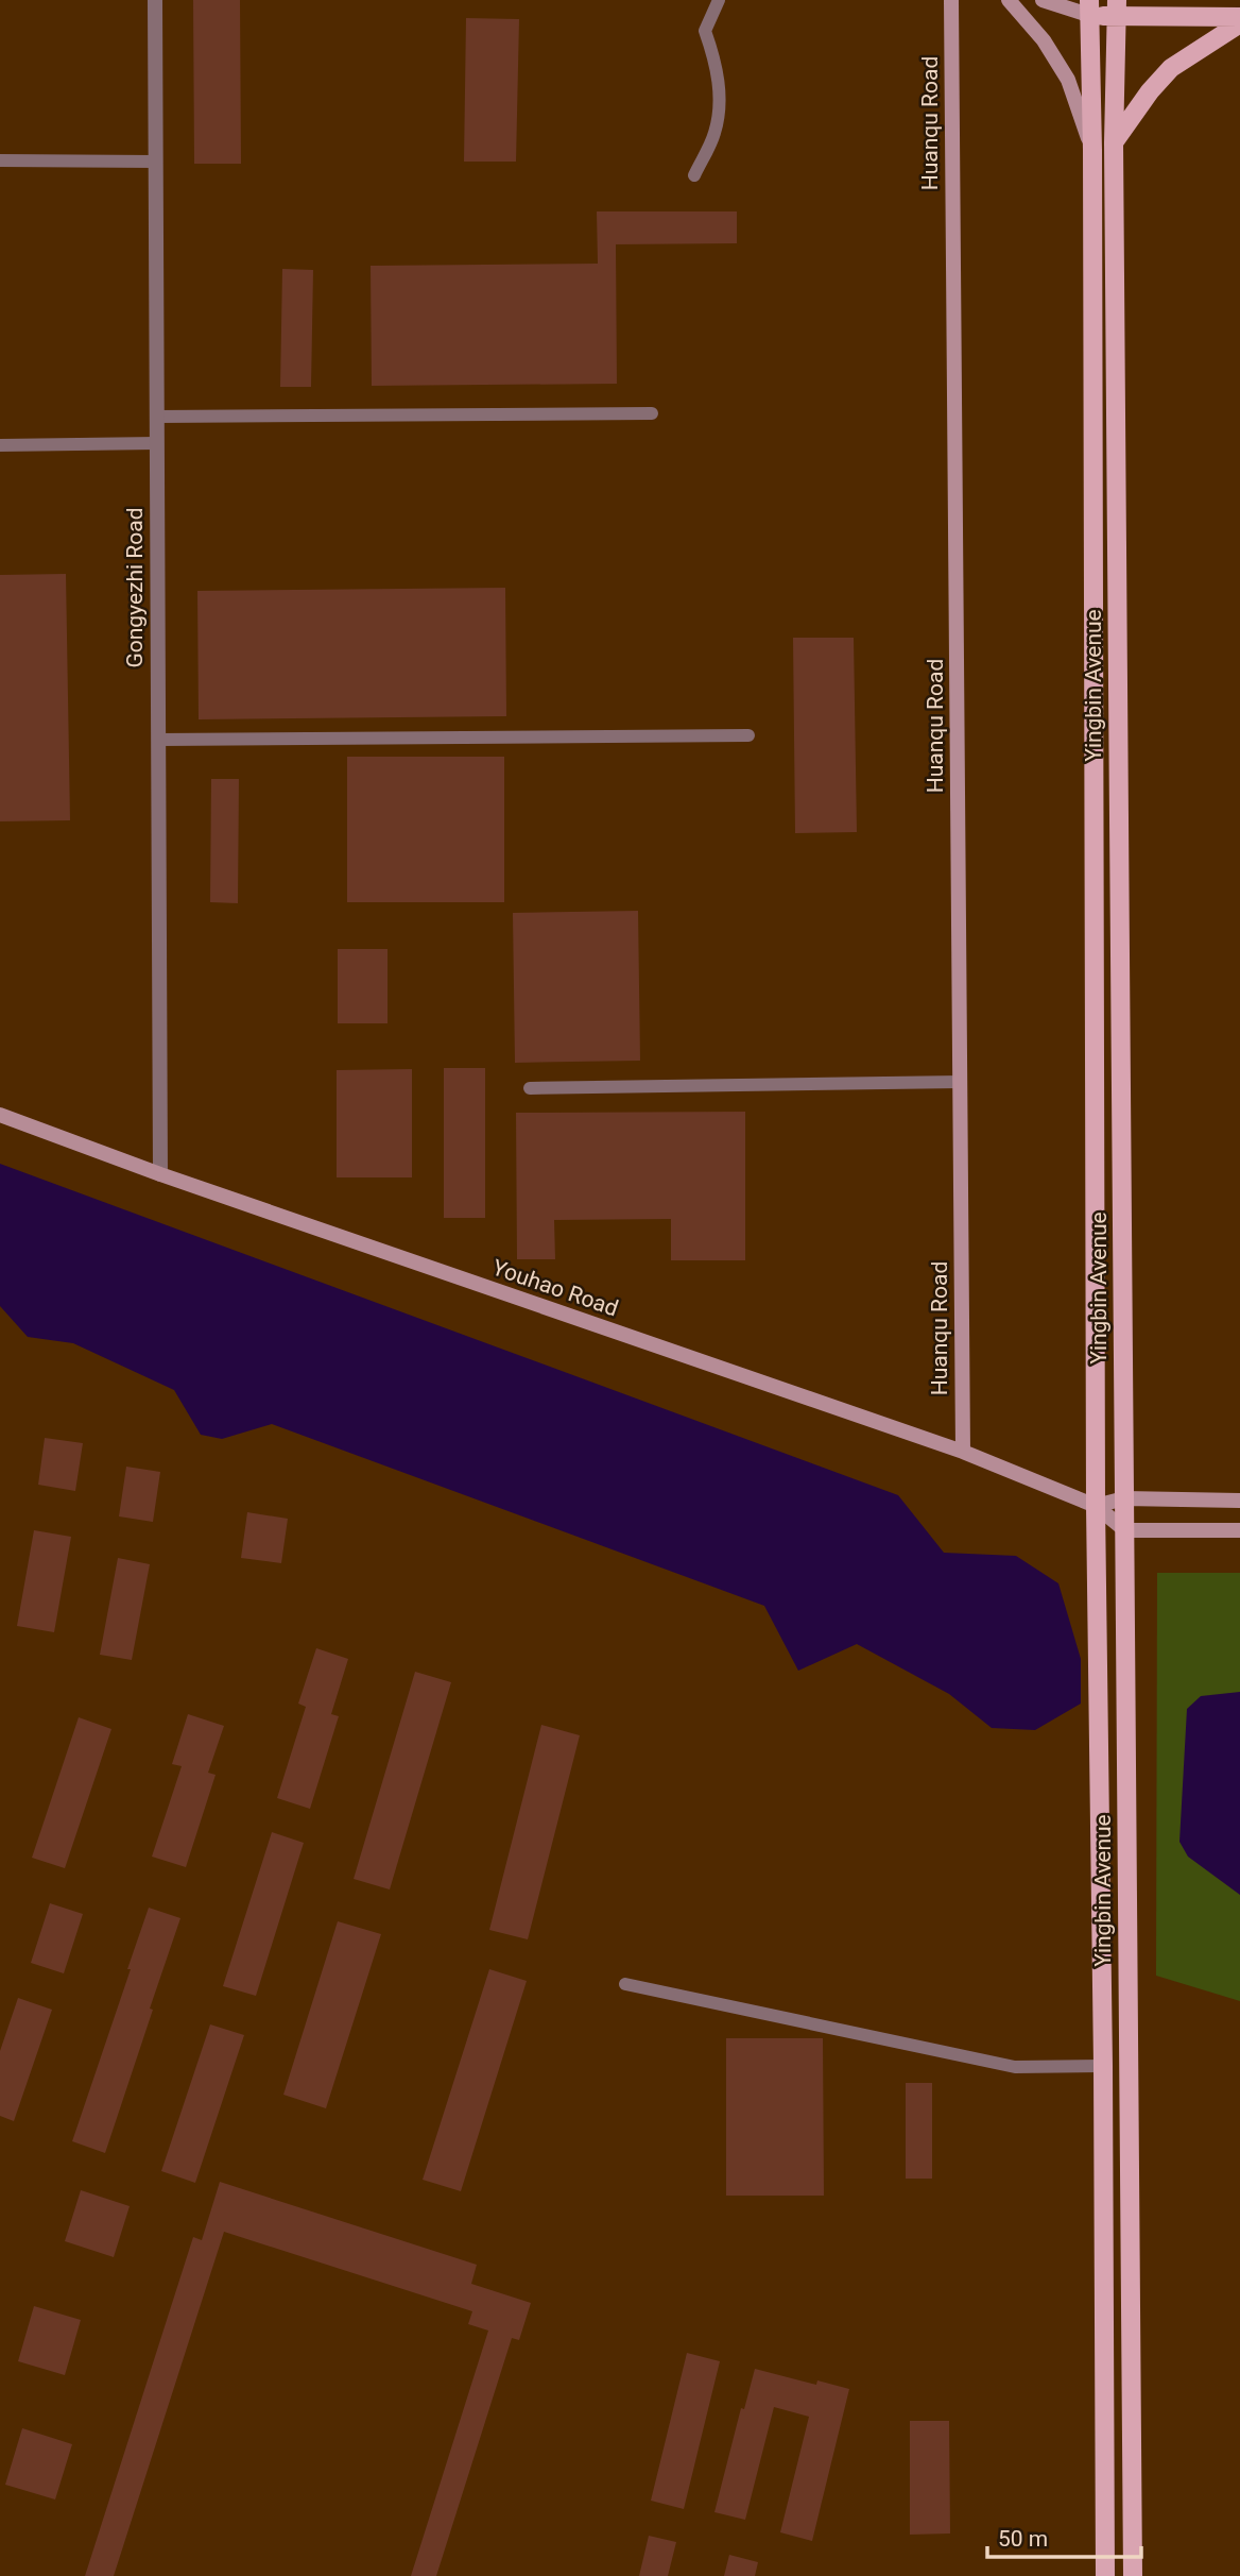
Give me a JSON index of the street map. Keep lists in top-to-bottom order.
{
  "streets": {
    "main road": ["Yingbin Avenue"],
    "street": ["Huanqu Road", "Gongyezhi Road", "Youhao Road"]
  },
  "crossings": [
    ["Huanqu Road", "Youhao Road"],
    ["Gongyezhi Road", "Youhao Road"],
    ["Yingbin Avenue", "Youhao Road"]
  ],
  "scale_bar": "50 m"
}
